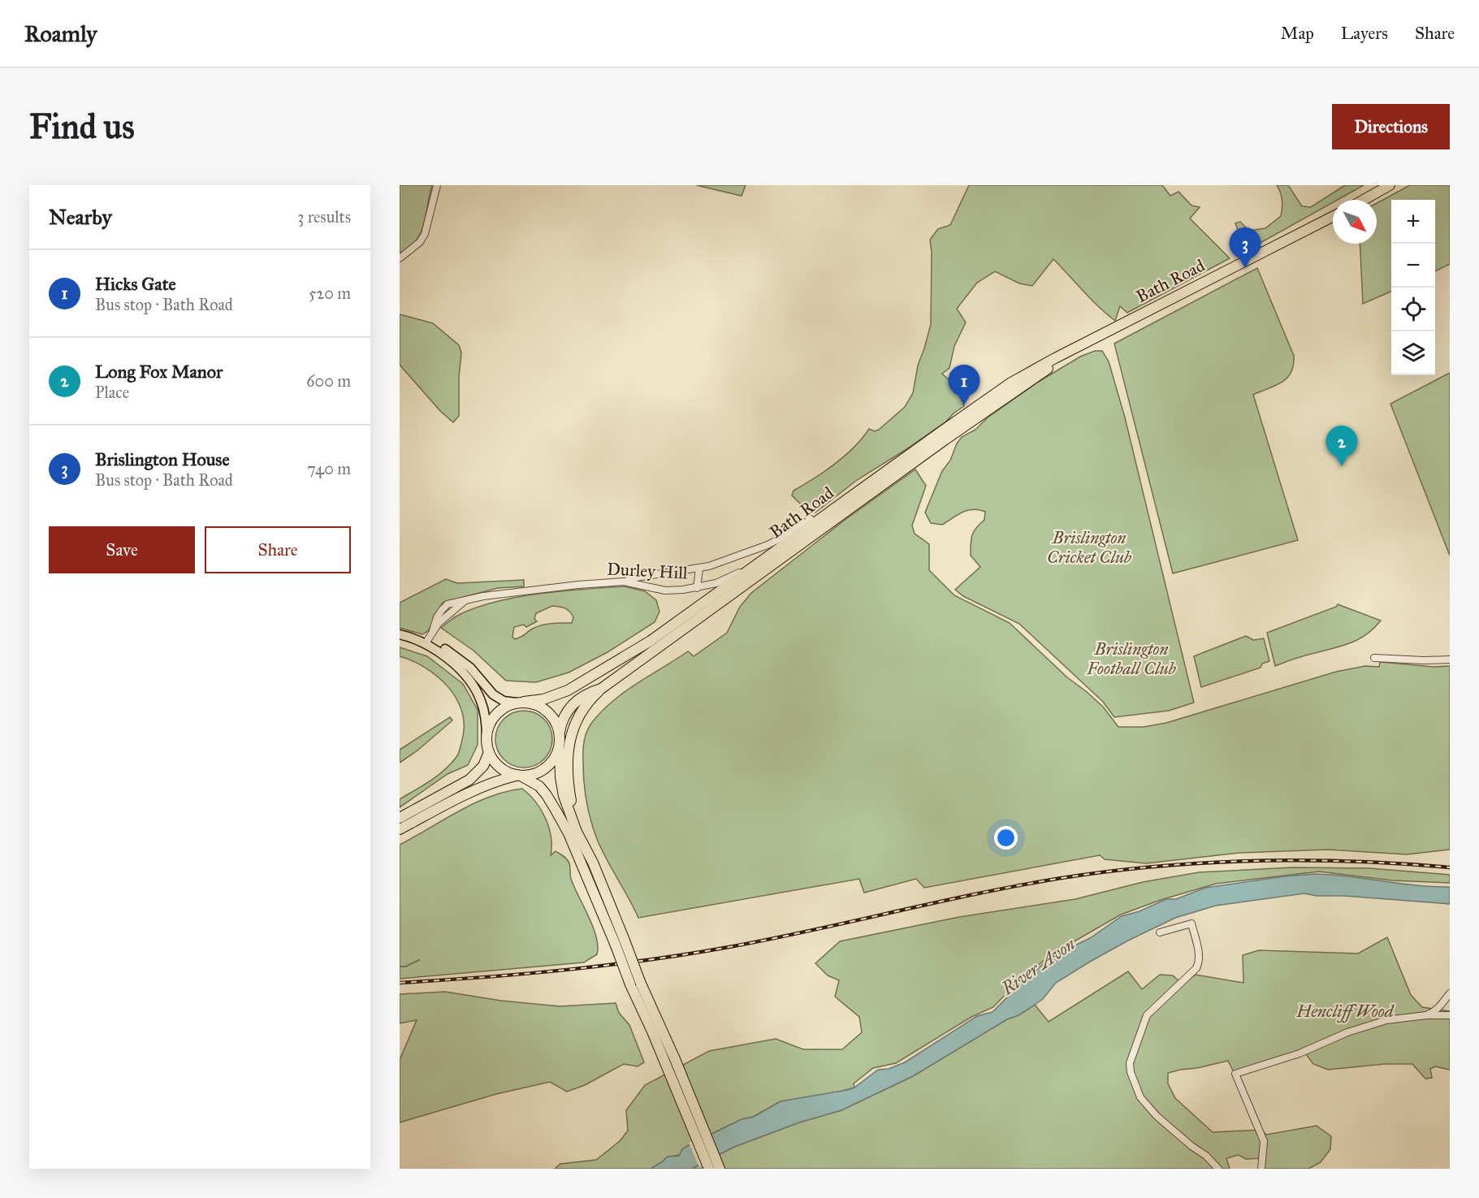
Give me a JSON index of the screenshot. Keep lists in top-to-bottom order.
{
  "streets": {
    "highway": ["Bath Road"],
    "street": ["Durley Hill"]
  },
  "crossings": [
    ["Bath Road", "Durley Hill"]
  ],
  "water": ["River Avon"],
  "parks": ["Brislington Cricket Club", "Brislington Football Club", "Hencliff Wood"],
  "north": "bottom right",
  "page": {
    "header": "Roamly",
    "nav": ["Map", "Layers", "Share"],
    "buttons": [
      "Directions",
      ["Save", "Share"]
    ],
    "title": "Find us",
    "heading": ["Nearby", "3 results"],
    "map_buttons": ["+", "−"],
    "pins": ["3", "1", "2"],
    "list": [
      {
        "mark": "1",
        "name": "Hicks Gate",
        "note": "Bus stop · Bath Road",
        "value": "520 m"
      },
      {
        "mark": "2",
        "name": "Long Fox Manor",
        "note": "Place",
        "value": "600 m"
      },
      {
        "mark": "3",
        "name": "Brislington House",
        "note": "Bus stop · Bath Road",
        "value": "740 m"
      }
    ]
  }
}
